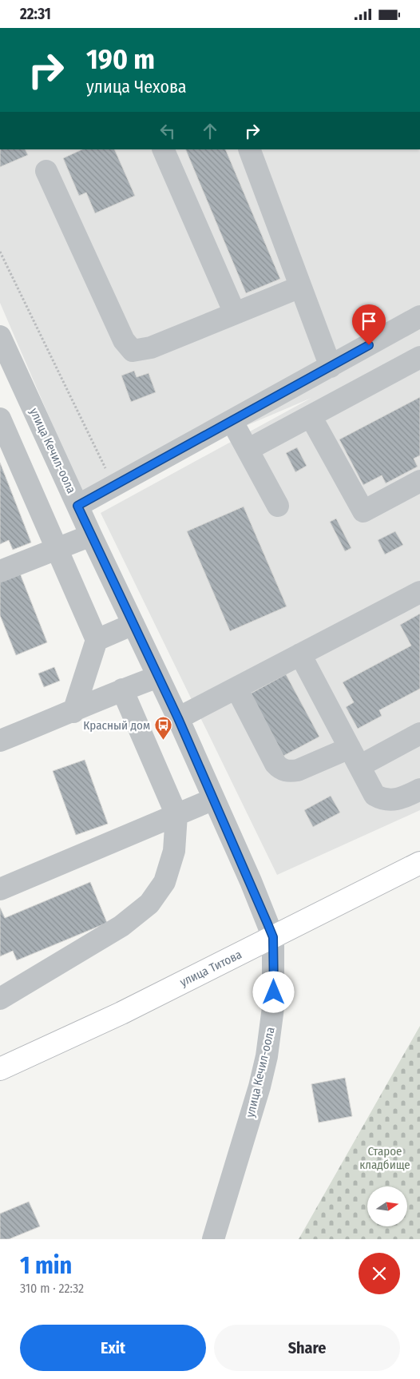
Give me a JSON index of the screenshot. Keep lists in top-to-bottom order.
{
  "streets": {
    "main road": ["улица Титова"],
    "street": ["улица Кечил-оола"]
  },
  "crossings": [
    ["улица Кечил-оола", "улица Титова"]
  ],
  "parks": ["Старое кладбище"],
  "places": {
    "bus stop": ["Красный дом"]
  },
  "north": "right",
  "page": {
    "status": "22:31",
    "turn": ["190 m", "улица Чехова"],
    "heading": ["1 min", "310 m · 22:32"],
    "buttons": ["Exit", "Share"]
  }
}
